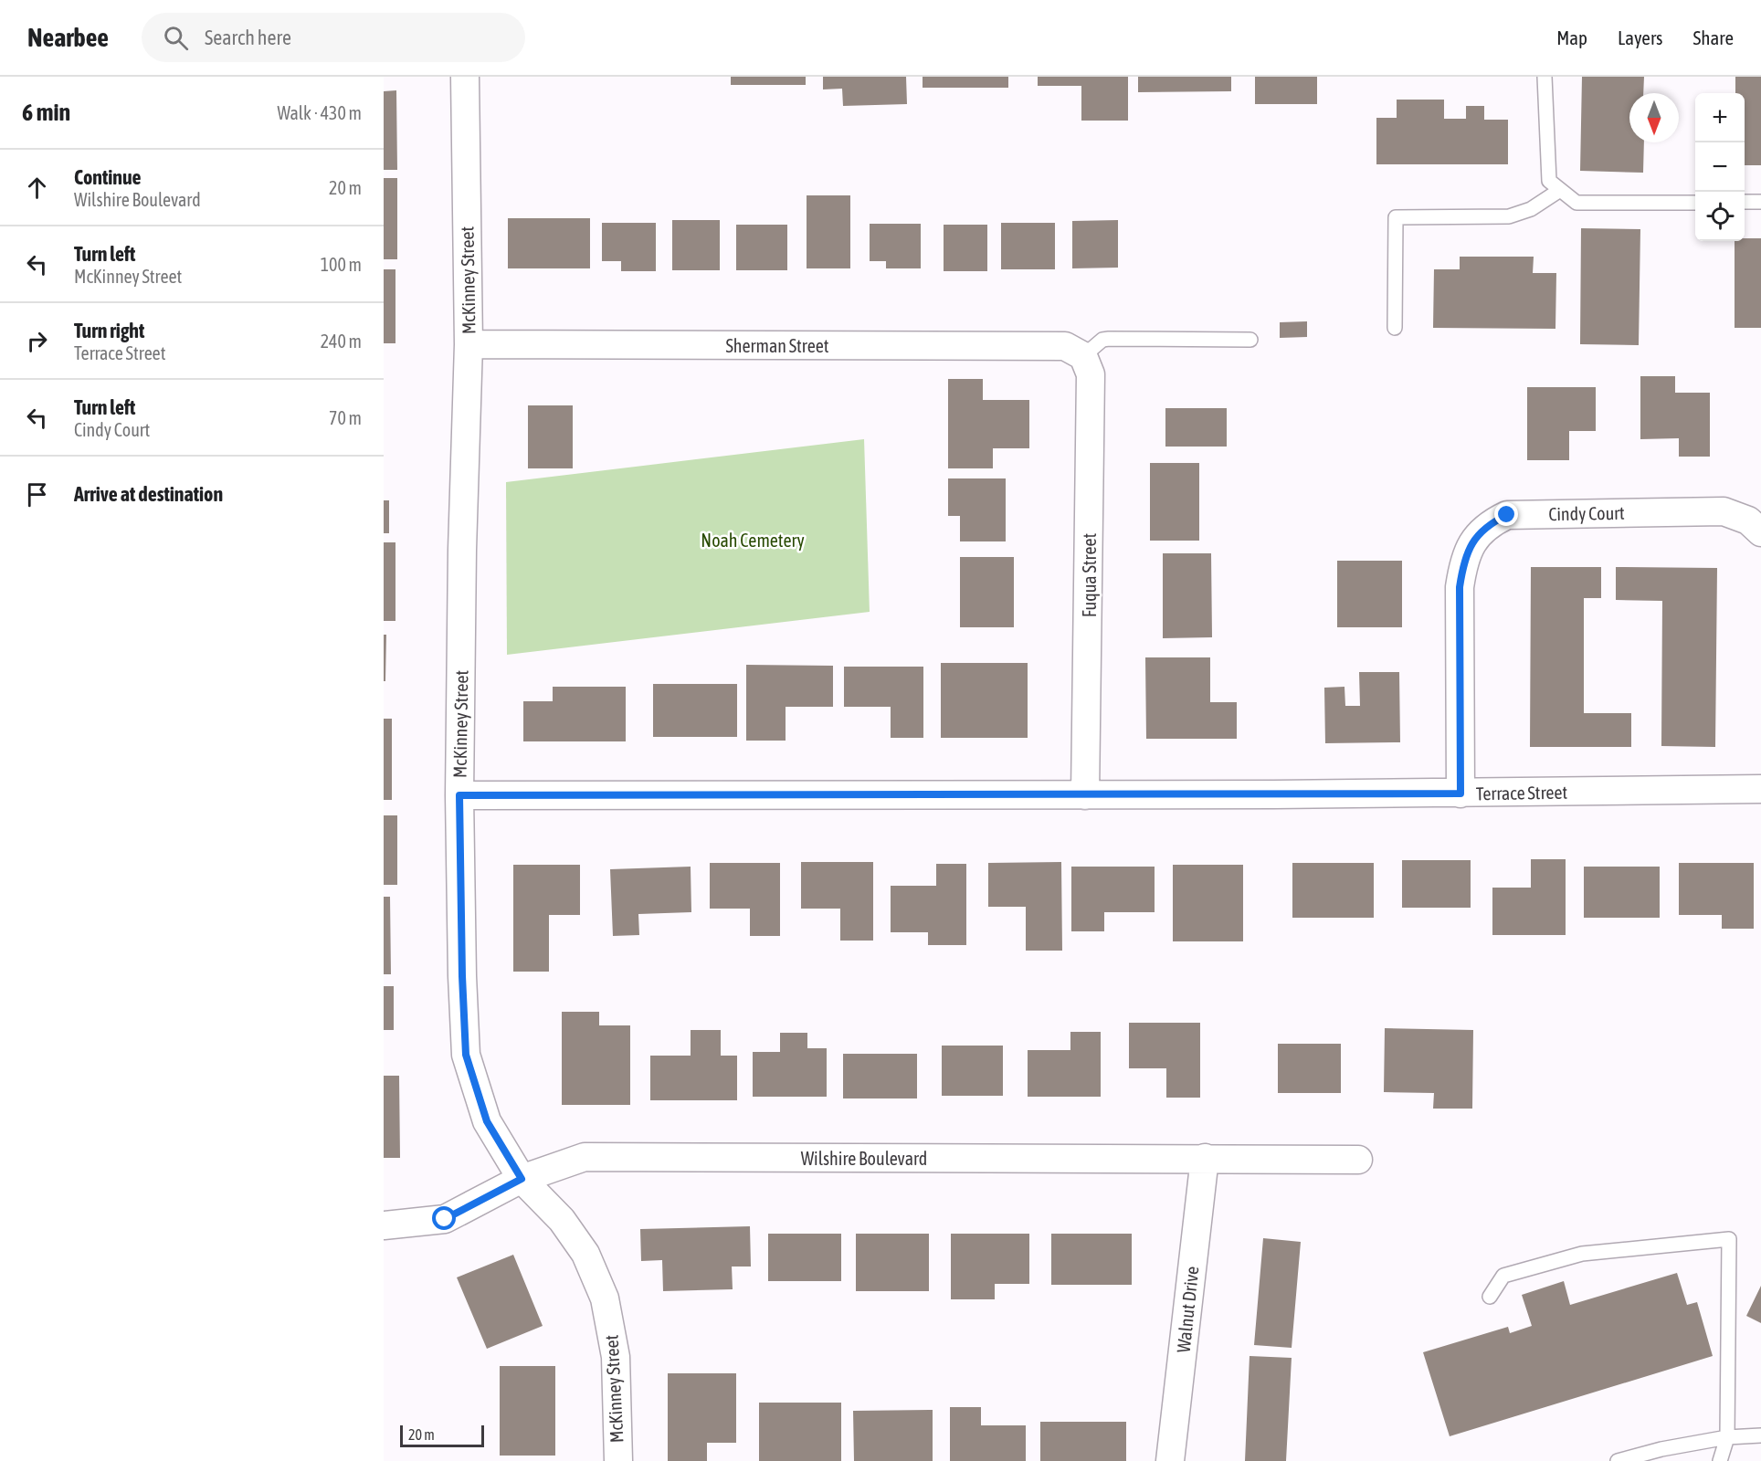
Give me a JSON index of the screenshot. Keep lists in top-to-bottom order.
{
  "streets": {
    "street": [
      "McKinney Street",
      "Sherman Street",
      "Cindy Court",
      "Fuqua Street",
      "Terrace Street",
      "Wilshire Boulevard",
      "Walnut Drive"
    ]
  },
  "crossings": [
    ["McKinney Street", "Sherman Street"],
    ["McKinney Street", "Terrace Street"],
    ["McKinney Street", "Wilshire Boulevard"],
    ["Sherman Street", "Fuqua Street"],
    ["Cindy Court", "Terrace Street"],
    ["Fuqua Street", "Terrace Street"],
    ["Wilshire Boulevard", "Walnut Drive"]
  ],
  "parks": ["Noah Cemetery"],
  "scale_bar": "20 m",
  "north": "bottom",
  "page": {
    "header": "Nearbee",
    "search": "Search here",
    "nav": ["Map", "Layers", "Share"],
    "heading": ["6 min", "Walk · 430 m"],
    "map_buttons": ["+", "−"],
    "list": [
      ["Continue", "Wilshire Boulevard", "20 m"],
      ["Turn left", "McKinney Street", "100 m"],
      ["Turn right", "Terrace Street", "240 m"],
      ["Turn left", "Cindy Court", "70 m"],
      "Arrive at destination"
    ],
    "scale": "20 m"
  }
}
